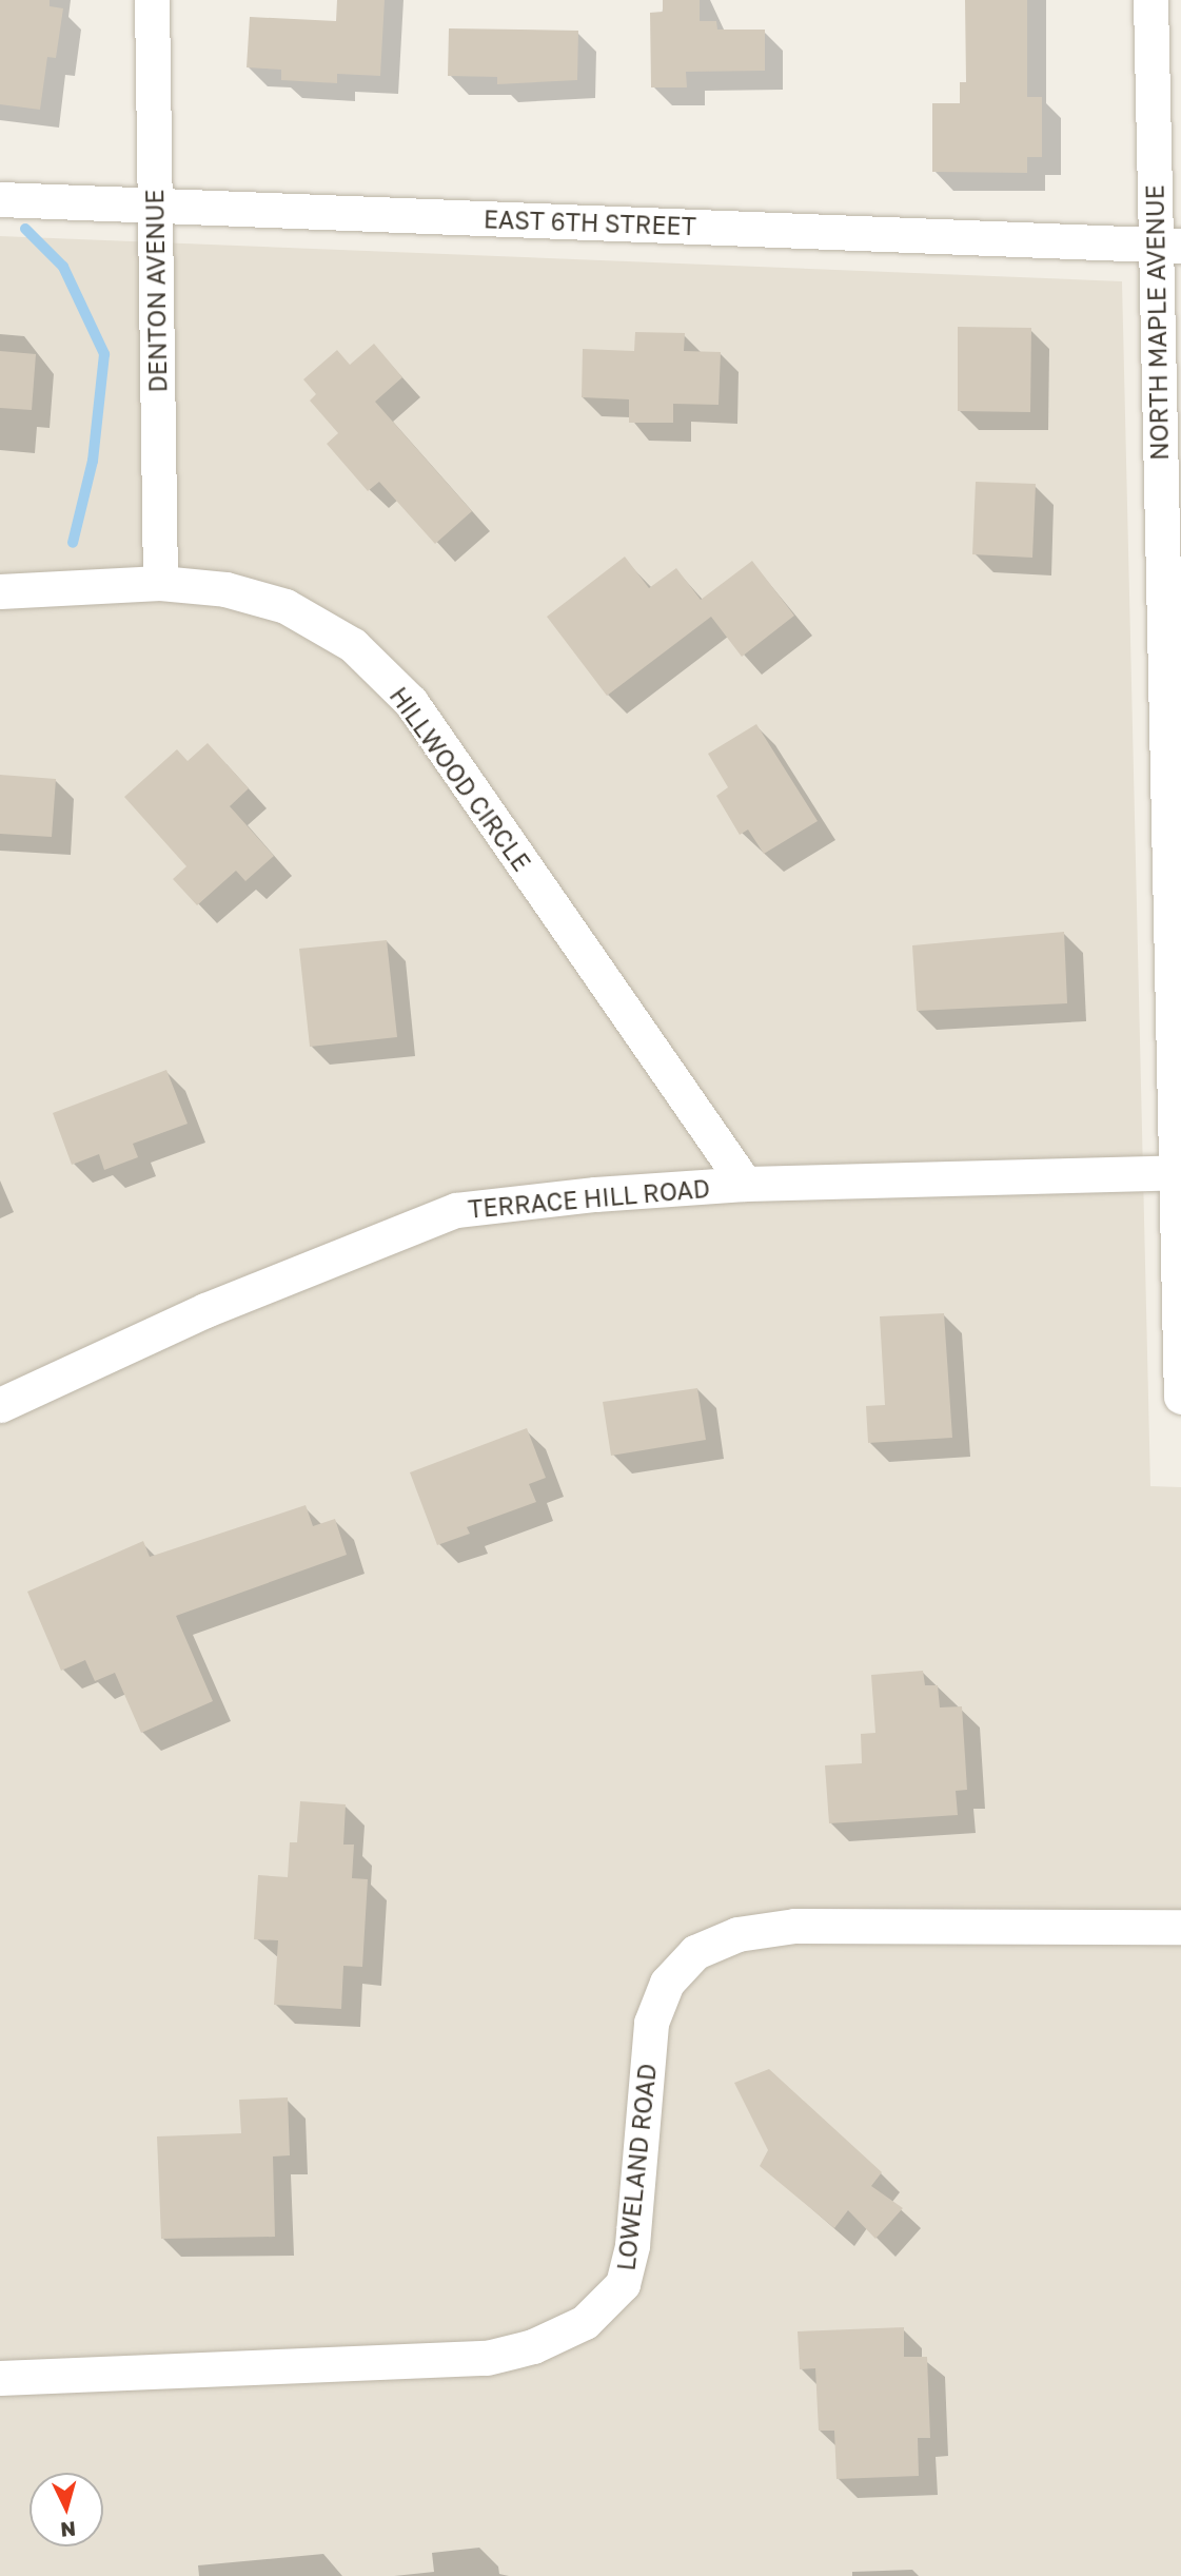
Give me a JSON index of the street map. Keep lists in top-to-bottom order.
{
  "streets": {
    "street": [
      "EAST 6TH STREET",
      "DENTON AVENUE",
      "NORTH MAPLE AVENUE",
      "HILLWOOD CIRCLE",
      "TERRACE HILL ROAD",
      "LOWELAND ROAD"
    ]
  },
  "crossings": [
    ["EAST 6TH STREET", "DENTON AVENUE"],
    ["EAST 6TH STREET", "NORTH MAPLE AVENUE"],
    ["DENTON AVENUE", "HILLWOOD CIRCLE"],
    ["NORTH MAPLE AVENUE", "TERRACE HILL ROAD"],
    ["HILLWOOD CIRCLE", "TERRACE HILL ROAD"]
  ],
  "north": "bottom"
}
